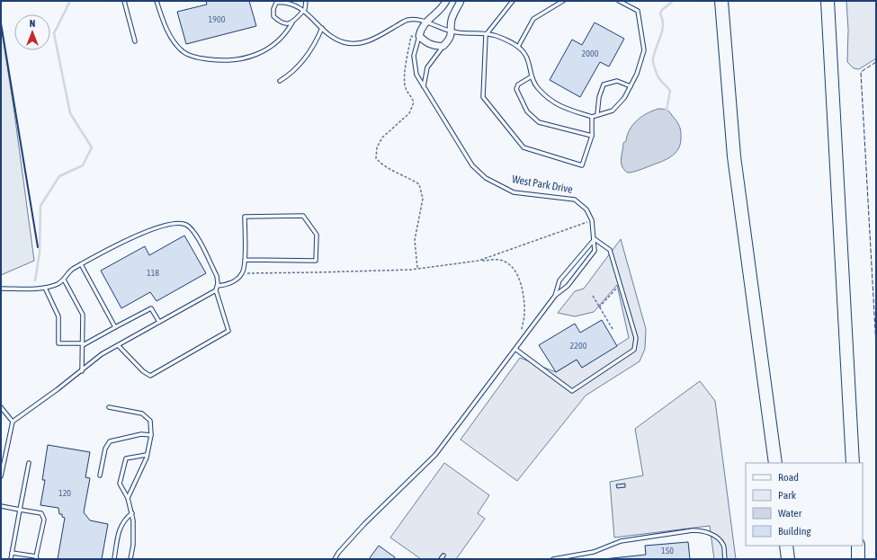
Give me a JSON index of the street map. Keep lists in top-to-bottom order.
{
  "streets": {
    "street": ["West Park Drive"]
  },
  "house_numbers": [
    "1900",
    "2000",
    "118",
    "2200",
    "120",
    "150"
  ],
  "legend": [
    "Road",
    "Park",
    "Water",
    "Building"
  ],
  "north": "top"
}
